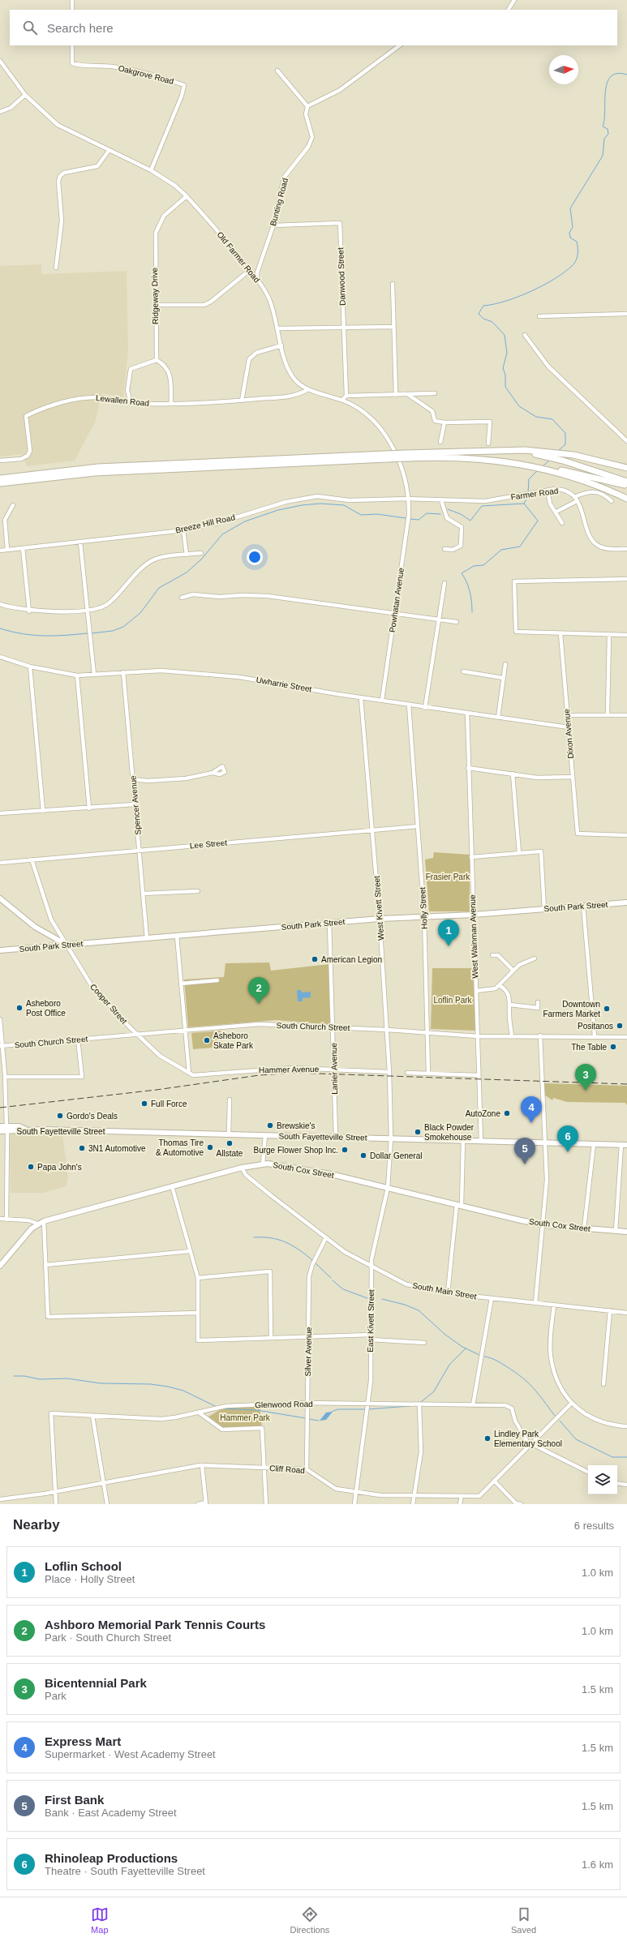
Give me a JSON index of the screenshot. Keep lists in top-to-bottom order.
{
  "streets": {
    "main road": ["South Park Street", "South Fayetteville Street", "South Cox Street"],
    "street": [
      "Oakgrove Road",
      "Bunting Road",
      "Old Farmer Road",
      "Danwood Street",
      "Ridgeway Drive",
      "Lewallen Road",
      "Farmer Road",
      "Breeze Hill Road",
      "Powhatan Avenue",
      "Uwharrie Street",
      "Dixon Avenue",
      "Spencer Avenue",
      "Lee Street",
      "West Kivett Street",
      "Holly Street",
      "West Wainman Avenue",
      "Cooper Street",
      "South Church Street",
      "Lanier Avenue",
      "Hammer Avenue",
      "South Main Street",
      "East Kivett Street",
      "Silver Avenue",
      "Glenwood Road",
      "Cliff Road"
    ]
  },
  "crossings": [
    ["Oakgrove Road", "Old Farmer Road"],
    ["Bunting Road", "Old Farmer Road"],
    ["Bunting Road", "Danwood Street"],
    ["Old Farmer Road", "Ridgeway Drive"],
    ["Old Farmer Road", "Lewallen Road"],
    ["Old Farmer Road", "Farmer Road"],
    ["Old Farmer Road", "Breeze Hill Road"],
    ["Old Farmer Road", "Powhatan Avenue"],
    ["Farmer Road", "Breeze Hill Road"],
    ["Farmer Road", "Powhatan Avenue"],
    ["Breeze Hill Road", "Powhatan Avenue"],
    ["Powhatan Avenue", "Uwharrie Street"],
    ["Uwharrie Street", "Dixon Avenue"],
    ["Uwharrie Street", "Spencer Avenue"],
    ["Uwharrie Street", "West Kivett Street"],
    ["Uwharrie Street", "Holly Street"],
    ["Uwharrie Street", "West Wainman Avenue"],
    ["Spencer Avenue", "Lee Street"],
    ["Spencer Avenue", "South Park Street"],
    ["Lee Street", "West Kivett Street"],
    ["Lee Street", "Holly Street"],
    ["Lee Street", "Cooper Street"],
    ["South Park Street", "West Kivett Street"],
    ["South Park Street", "Holly Street"],
    ["South Park Street", "West Wainman Avenue"],
    ["South Park Street", "Cooper Street"],
    ["South Park Street", "Lanier Avenue"],
    ["West Kivett Street", "South Church Street"],
    ["West Kivett Street", "Hammer Avenue"],
    ["West Kivett Street", "South Fayetteville Street"],
    ["West Kivett Street", "East Kivett Street"],
    ["Holly Street", "South Church Street"],
    ["West Wainman Avenue", "South Church Street"],
    ["West Wainman Avenue", "South Fayetteville Street"],
    ["Cooper Street", "South Church Street"],
    ["Cooper Street", "Hammer Avenue"],
    ["South Church Street", "Lanier Avenue"],
    ["Lanier Avenue", "Hammer Avenue"],
    ["Lanier Avenue", "South Fayetteville Street"],
    ["South Fayetteville Street", "East Kivett Street"],
    ["South Cox Street", "South Main Street"],
    ["South Cox Street", "East Kivett Street"],
    ["South Main Street", "East Kivett Street"],
    ["South Main Street", "Silver Avenue"],
    ["East Kivett Street", "Glenwood Road"],
    ["East Kivett Street", "Cliff Road"],
    ["Silver Avenue", "Glenwood Road"],
    ["Silver Avenue", "Cliff Road"],
    ["Glenwood Road", "Cliff Road"]
  ],
  "parks": ["Frasier Park", "Loflin Park", "Hammer Park"],
  "places": [
    "American Legion",
    "Asheboro Post Office",
    "Downtown Farmers Market",
    "Positanos",
    "Asheboro Skate Park",
    "The Table",
    "Full Force",
    "AutoZone",
    "Gordo's Deals",
    "Brewskie's",
    "Black Powder Smokehouse",
    "Allstate",
    "Thomas Tire & Automotive",
    "3N1 Automotive",
    "Burge Flower Shop Inc.",
    "Dollar General",
    "Papa John's",
    "Lindley Park Elementary School"
  ],
  "north": "right",
  "page": {
    "search": "Search here",
    "pins": [
      "1",
      "2",
      "3",
      "4",
      "6",
      "5"
    ],
    "heading": ["Nearby", "6 results"],
    "list": [
      {
        "mark": "1",
        "name": "Loflin School",
        "note": "Place · Holly Street",
        "value": "1.0 km"
      },
      {
        "mark": "2",
        "name": "Ashboro Memorial Park Tennis Courts",
        "note": "Park · South Church Street",
        "value": "1.0 km"
      },
      {
        "mark": "3",
        "name": "Bicentennial Park",
        "note": "Park",
        "value": "1.5 km"
      },
      {
        "mark": "4",
        "name": "Express Mart",
        "note": "Supermarket · West Academy Street",
        "value": "1.5 km"
      },
      {
        "mark": "5",
        "name": "First Bank",
        "note": "Bank · East Academy Street",
        "value": "1.5 km"
      },
      {
        "mark": "6",
        "name": "Rhinoleap Productions",
        "note": "Theatre · South Fayetteville Street",
        "value": "1.6 km"
      }
    ],
    "nav": ["Map", "Directions", "Saved"]
  }
}
